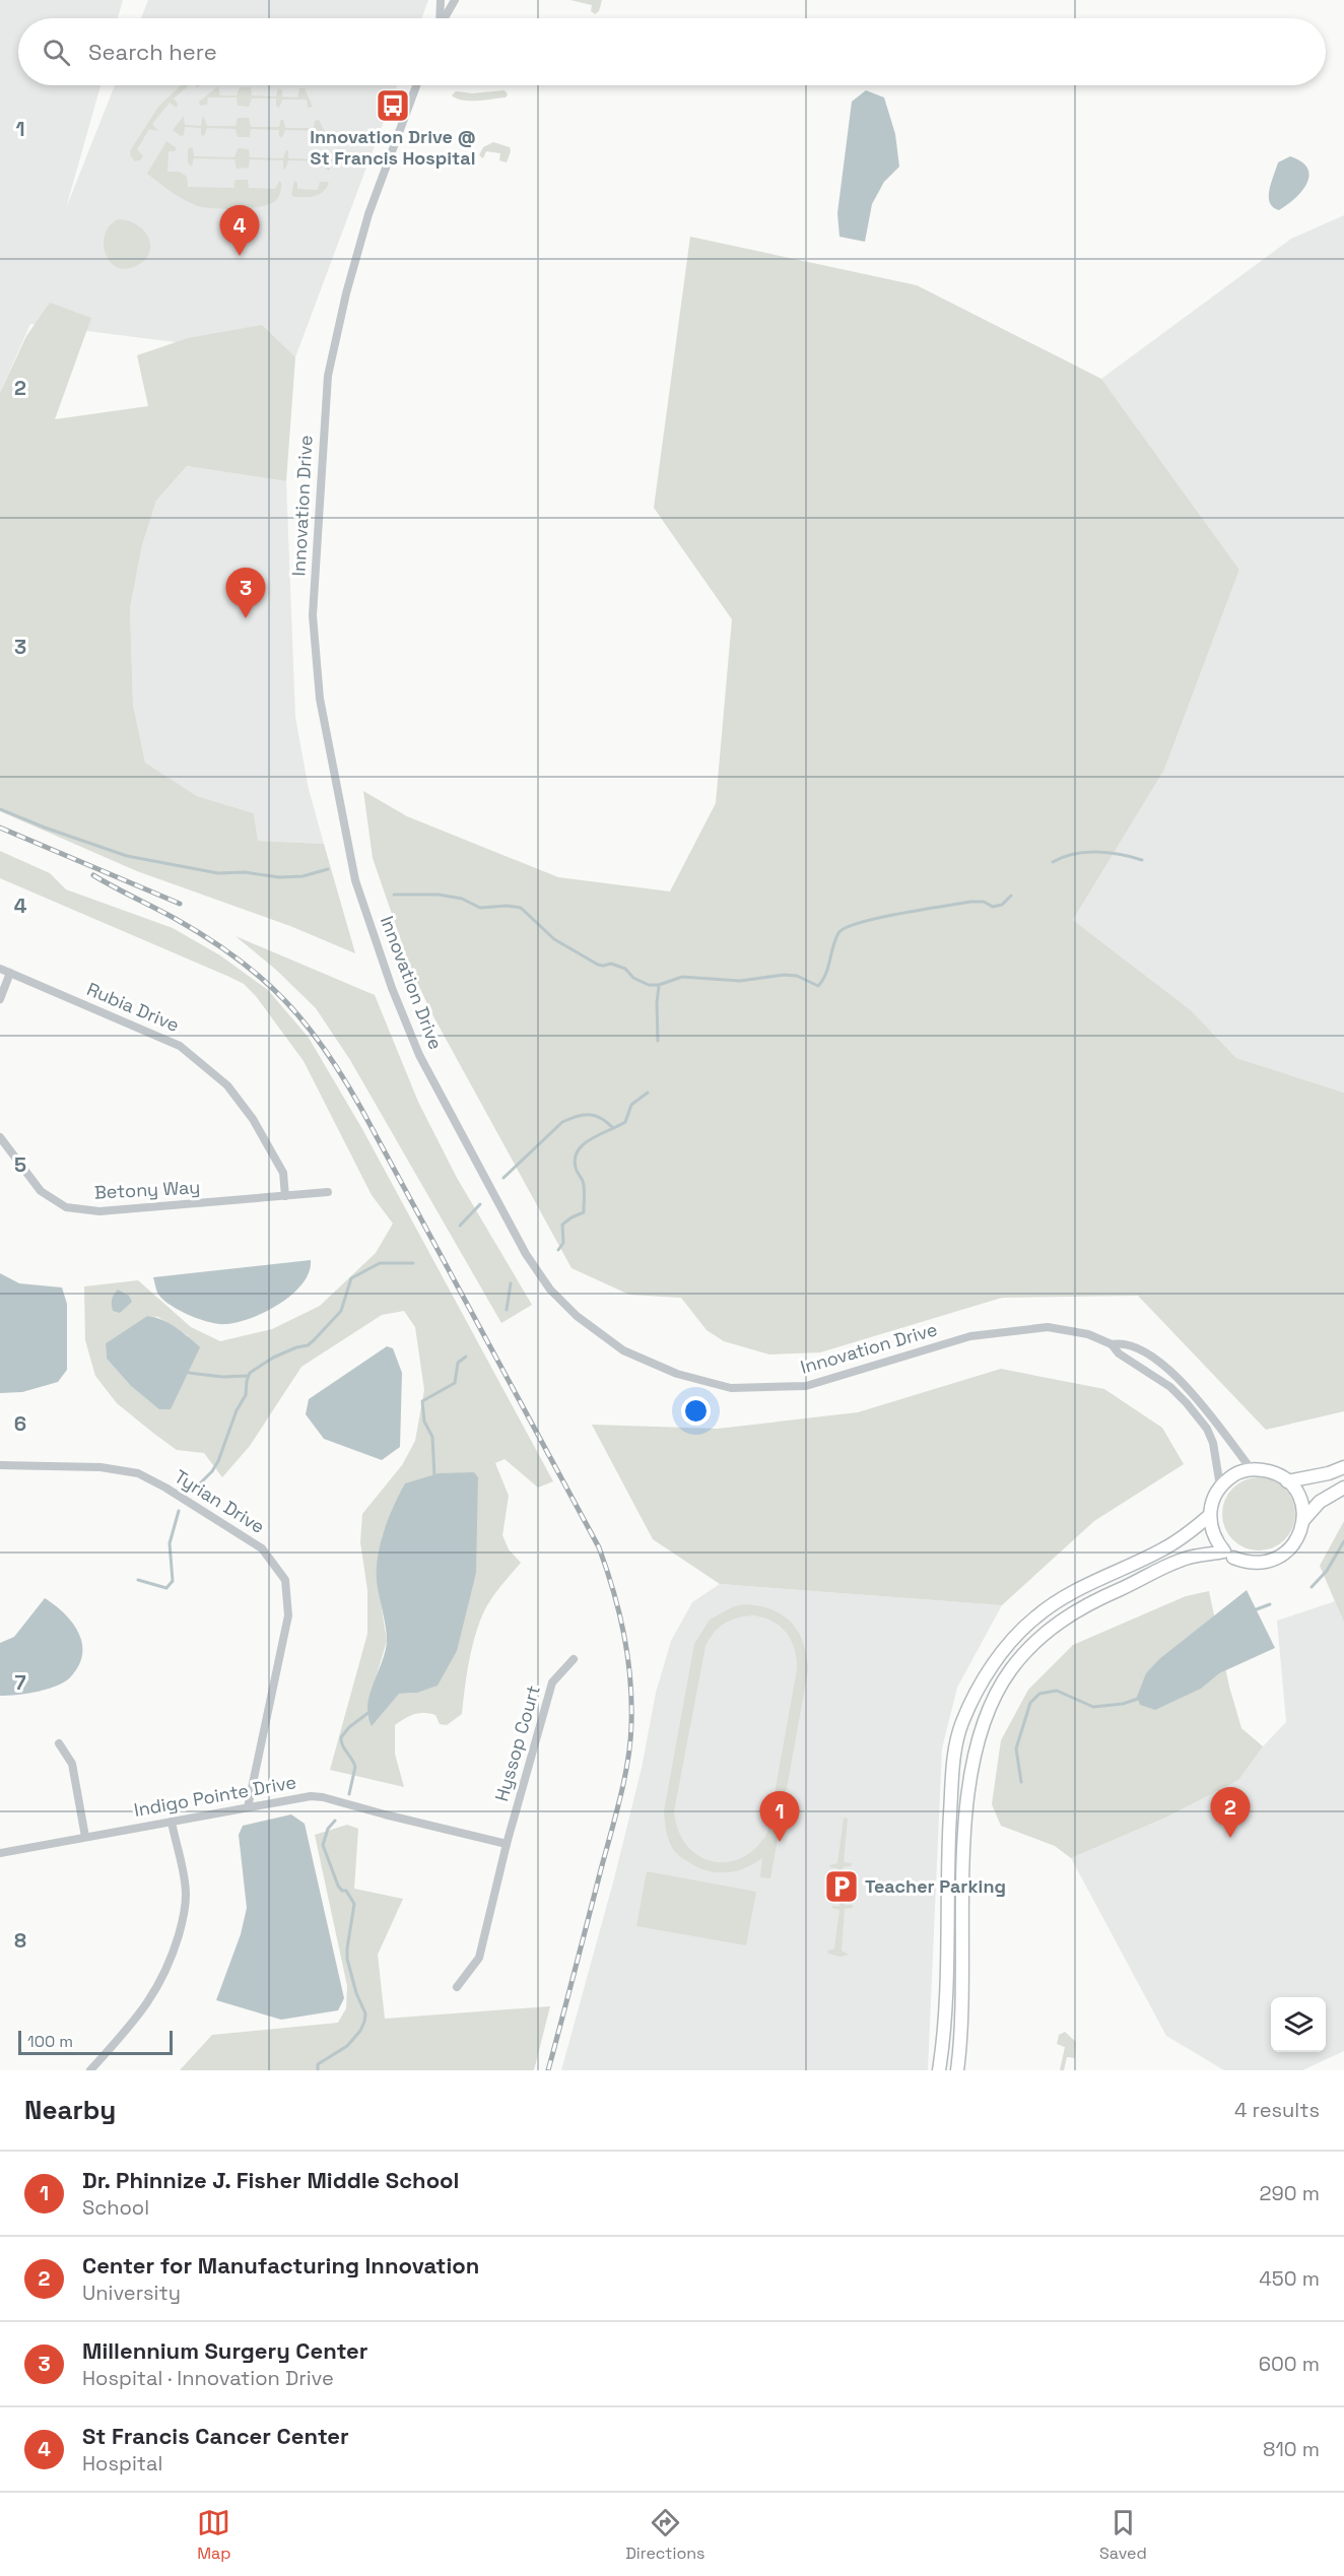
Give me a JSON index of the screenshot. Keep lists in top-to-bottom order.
{
  "streets": {
    "street": [
      "Innovation Drive",
      "Rubia Drive",
      "Betony Way",
      "Tyrian Drive",
      "Hyssop Court",
      "Indigo Pointe Drive"
    ]
  },
  "crossings": [
    ["Rubia Drive", "Betony Way"],
    ["Tyrian Drive", "Indigo Pointe Drive"],
    ["Hyssop Court", "Indigo Pointe Drive"]
  ],
  "places": {
    "bus stop": ["Innovation Drive @ St Francis Hospital"],
    "parking": ["Teacher Parking"]
  },
  "scale_bar": "100 m",
  "page": {
    "search": "Search here",
    "pins": [
      "4",
      "3",
      "2",
      "1"
    ],
    "scale": "100 m",
    "heading": ["Nearby", "4 results"],
    "list": [
      {
        "mark": "1",
        "name": "Dr. Phinnize J. Fisher Middle School",
        "note": "School",
        "value": "290 m"
      },
      {
        "mark": "2",
        "name": "Center for Manufacturing Innovation",
        "note": "University",
        "value": "450 m"
      },
      {
        "mark": "3",
        "name": "Millennium Surgery Center",
        "note": "Hospital · Innovation Drive",
        "value": "600 m"
      },
      {
        "mark": "4",
        "name": "St Francis Cancer Center",
        "note": "Hospital",
        "value": "810 m"
      }
    ],
    "nav": ["Map", "Directions", "Saved"]
  },
  "grid": {
    "rows": [
      "1",
      "2",
      "3",
      "4",
      "5",
      "6",
      "7",
      "8"
    ]
  }
}
